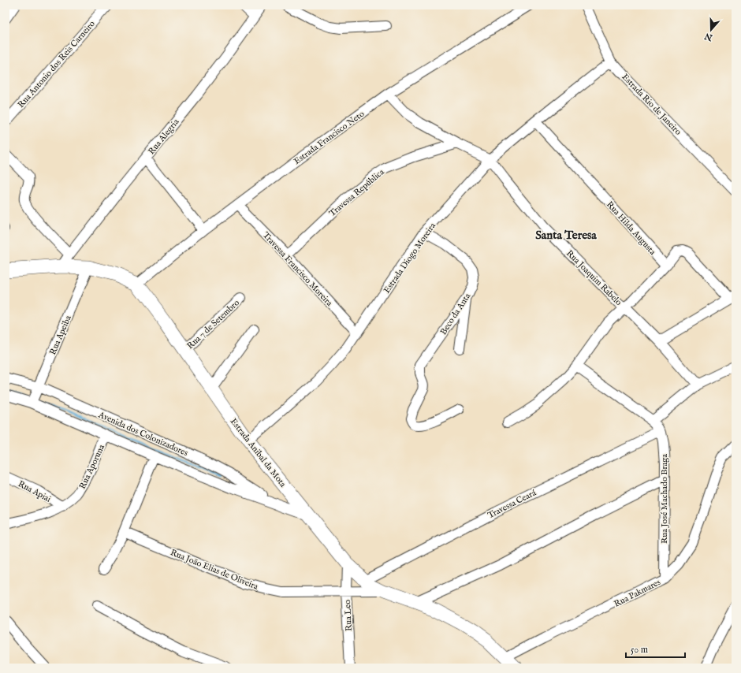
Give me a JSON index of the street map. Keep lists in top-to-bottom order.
{
  "streets": {
    "street": [
      "Rua Antonio dos Reis Carneiro",
      "Estrada Rio de Janeiro",
      "Rua Alegria",
      "Estrada Francisco Neto",
      "Travessa República",
      "Rua Hilda Augusta",
      "Estrada Diogo Moreira",
      "Travessa Francisco Moreira",
      "Rua Joaquim Rabelo",
      "Beco da Anta",
      "Rua 7 de Setembro",
      "Rua Apeiba",
      "Avenida dos Colonizadores",
      "Estrada Anibal da Mota",
      "Rua Aporuna",
      "Rua Apiai",
      "Rua José Machado Braga",
      "Travessa Ceará",
      "Rua Joāo Elias de Oliveira",
      "Rua Pakmares",
      "Rua Leo"
    ]
  },
  "crossings": [
    ["Estrada Rio de Janeiro", "Estrada Diogo Moreira"],
    ["Estrada Francisco Neto", "Travessa Francisco Moreira"],
    ["Estrada Francisco Neto", "Rua Joaquim Rabelo"],
    ["Estrada Francisco Neto", "Estrada Anibal da Mota"],
    ["Travessa República", "Travessa Francisco Moreira"],
    ["Travessa República", "Rua Joaquim Rabelo"],
    ["Rua Hilda Augusta", "Estrada Diogo Moreira"],
    ["Estrada Diogo Moreira", "Travessa Francisco Moreira"],
    ["Estrada Diogo Moreira", "Rua Joaquim Rabelo"],
    ["Estrada Diogo Moreira", "Beco da Anta"],
    ["Estrada Diogo Moreira", "Estrada Anibal da Mota"],
    ["Rua 7 de Setembro", "Estrada Anibal da Mota"],
    ["Rua Apeiba", "Avenida dos Colonizadores"],
    ["Avenida dos Colonizadores", "Estrada Anibal da Mota"],
    ["Avenida dos Colonizadores", "Rua Aporuna"],
    ["Estrada Anibal da Mota", "Travessa Ceará"],
    ["Estrada Anibal da Mota", "Rua Joāo Elias de Oliveira"],
    ["Estrada Anibal da Mota", "Rua Pakmares"],
    ["Estrada Anibal da Mota", "Rua Leo"],
    ["Rua Aporuna", "Rua Apiai"],
    ["Rua José Machado Braga", "Travessa Ceará"],
    ["Rua José Machado Braga", "Rua Pakmares"],
    ["Rua Joāo Elias de Oliveira", "Rua Leo"]
  ],
  "districts": ["Santa Teresa"],
  "scale_bar": "50 m",
  "north": "bottom"
}
